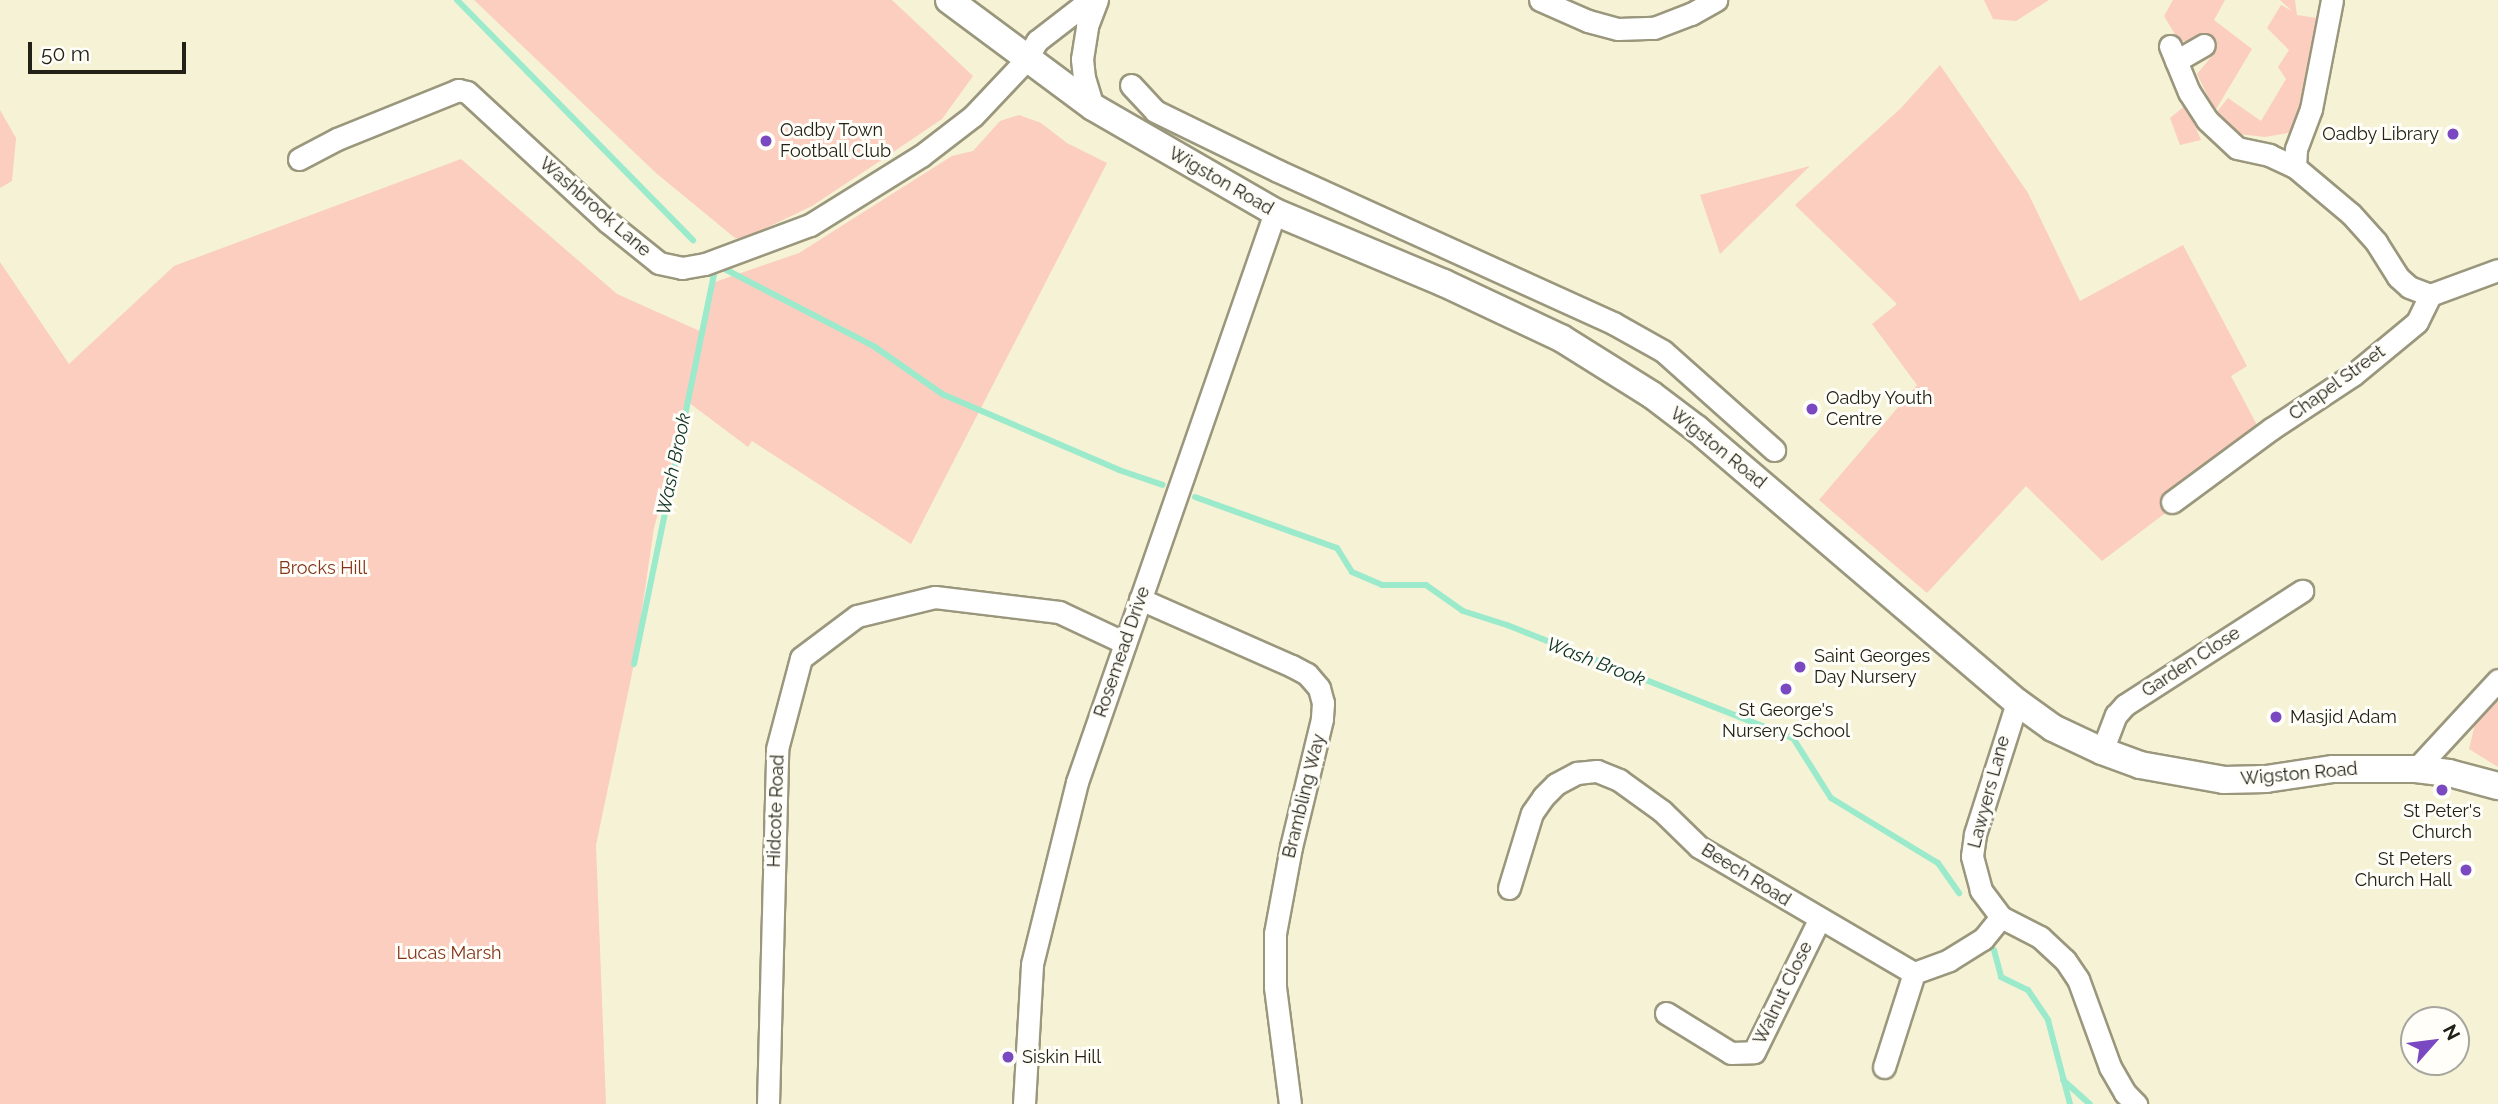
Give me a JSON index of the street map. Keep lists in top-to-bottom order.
{
  "streets": {
    "main road": ["Wigston Road"],
    "street": [
      "Washbrook Lane",
      "Chapel Street",
      "Rosemead Drive",
      "Garden Close",
      "Lawyers Lane",
      "Brambling Way",
      "Hidcote Road",
      "Beech Road",
      "Walnut Close"
    ]
  },
  "crossings": [
    ["Wigston Road", "Washbrook Lane"],
    ["Wigston Road", "Rosemead Drive"],
    ["Wigston Road", "Garden Close"],
    ["Wigston Road", "Lawyers Lane"],
    ["Rosemead Drive", "Brambling Way"],
    ["Rosemead Drive", "Hidcote Road"],
    ["Beech Road", "Walnut Close"]
  ],
  "water": ["Wash Brook"],
  "parks": ["Brocks Hill", "Lucas Marsh"],
  "places": [
    "Oadby Library",
    "Oadby Town Football Club",
    "Oadby Youth Centre",
    "Saint Georges Day Nursery",
    "St George's Nursery School",
    "Masjid Adam",
    "St Peter's Church",
    "St Peters Church Hall",
    "Siskin Hill"
  ],
  "scale_bar": "50 m",
  "north": "top right"
}
